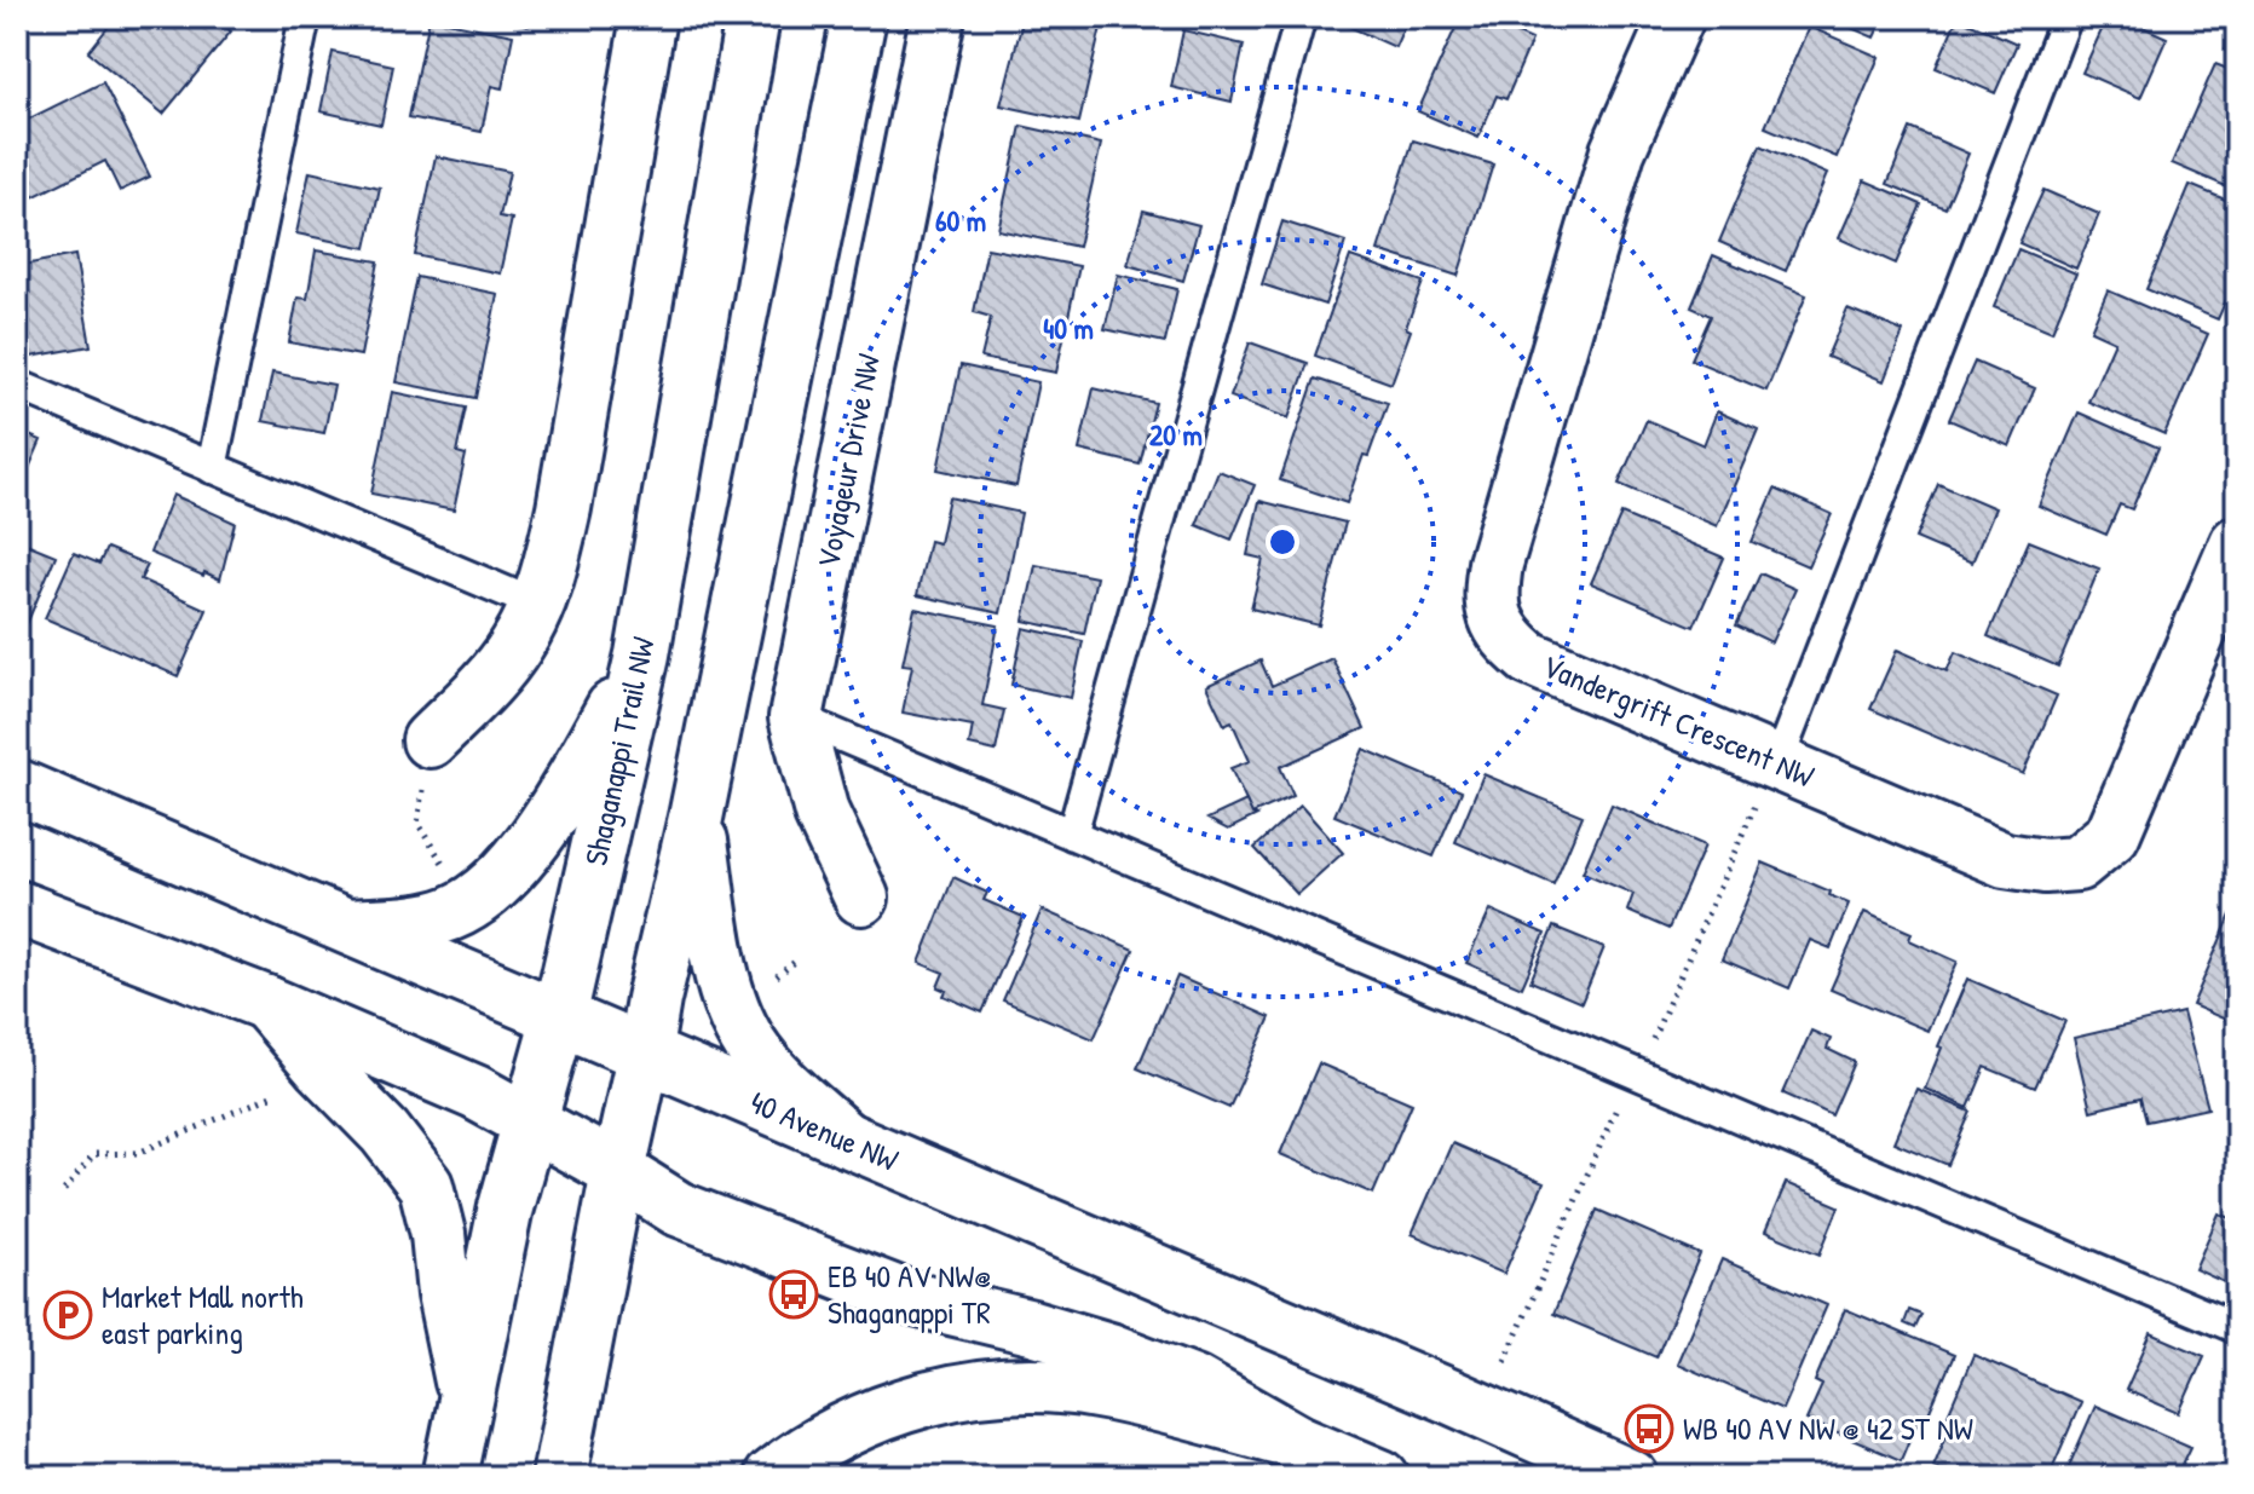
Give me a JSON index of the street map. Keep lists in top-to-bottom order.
{
  "streets": {
    "street": [
      "Voyageur Drive NW",
      "Vandergrift Crescent NW",
      "Shaganappi Trail NW",
      "40 Avenue NW"
    ]
  },
  "crossings": [
    ["Shaganappi Trail NW", "40 Avenue NW"]
  ],
  "places": {
    "bus stop": ["EB 40 AV NW@ Shaganappi TR", "WB 40 AV NW @ 42 ST NW"],
    "parking": ["Market Mall north east parking"]
  },
  "rings": ["60 m", "40 m", "20 m"]
}
